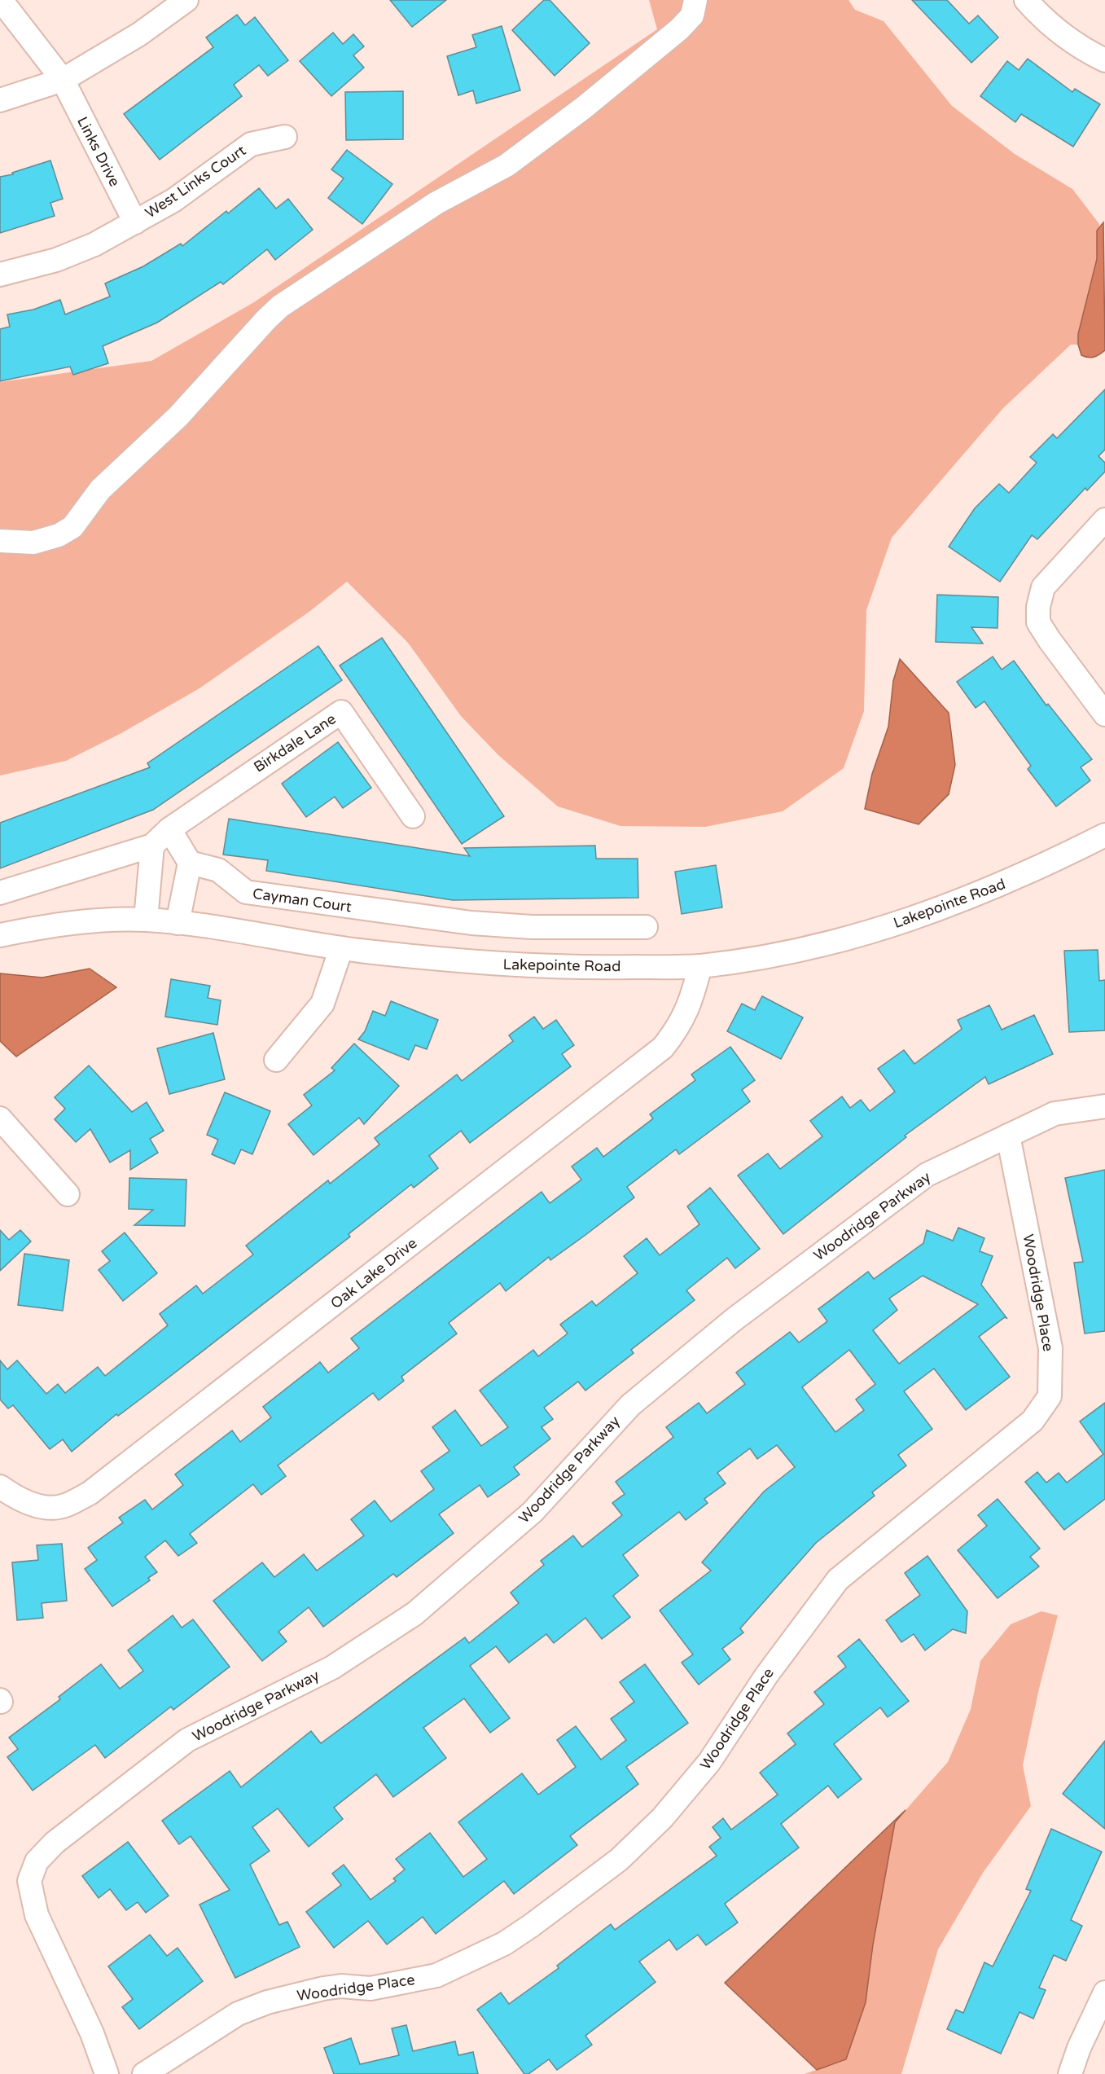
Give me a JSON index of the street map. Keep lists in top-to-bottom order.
{
  "streets": {
    "street": [
      "Links Drive",
      "West Links Court",
      "Birkdale Lane",
      "Cayman Court",
      "Lakepointe Road",
      "Woodridge Parkway",
      "Oak Lake Drive",
      "Woodridge Place"
    ]
  },
  "crossings": [
    ["Links Drive", "West Links Court"],
    ["Lakepointe Road", "Oak Lake Drive"],
    ["Woodridge Parkway", "Woodridge Place"]
  ]
}
